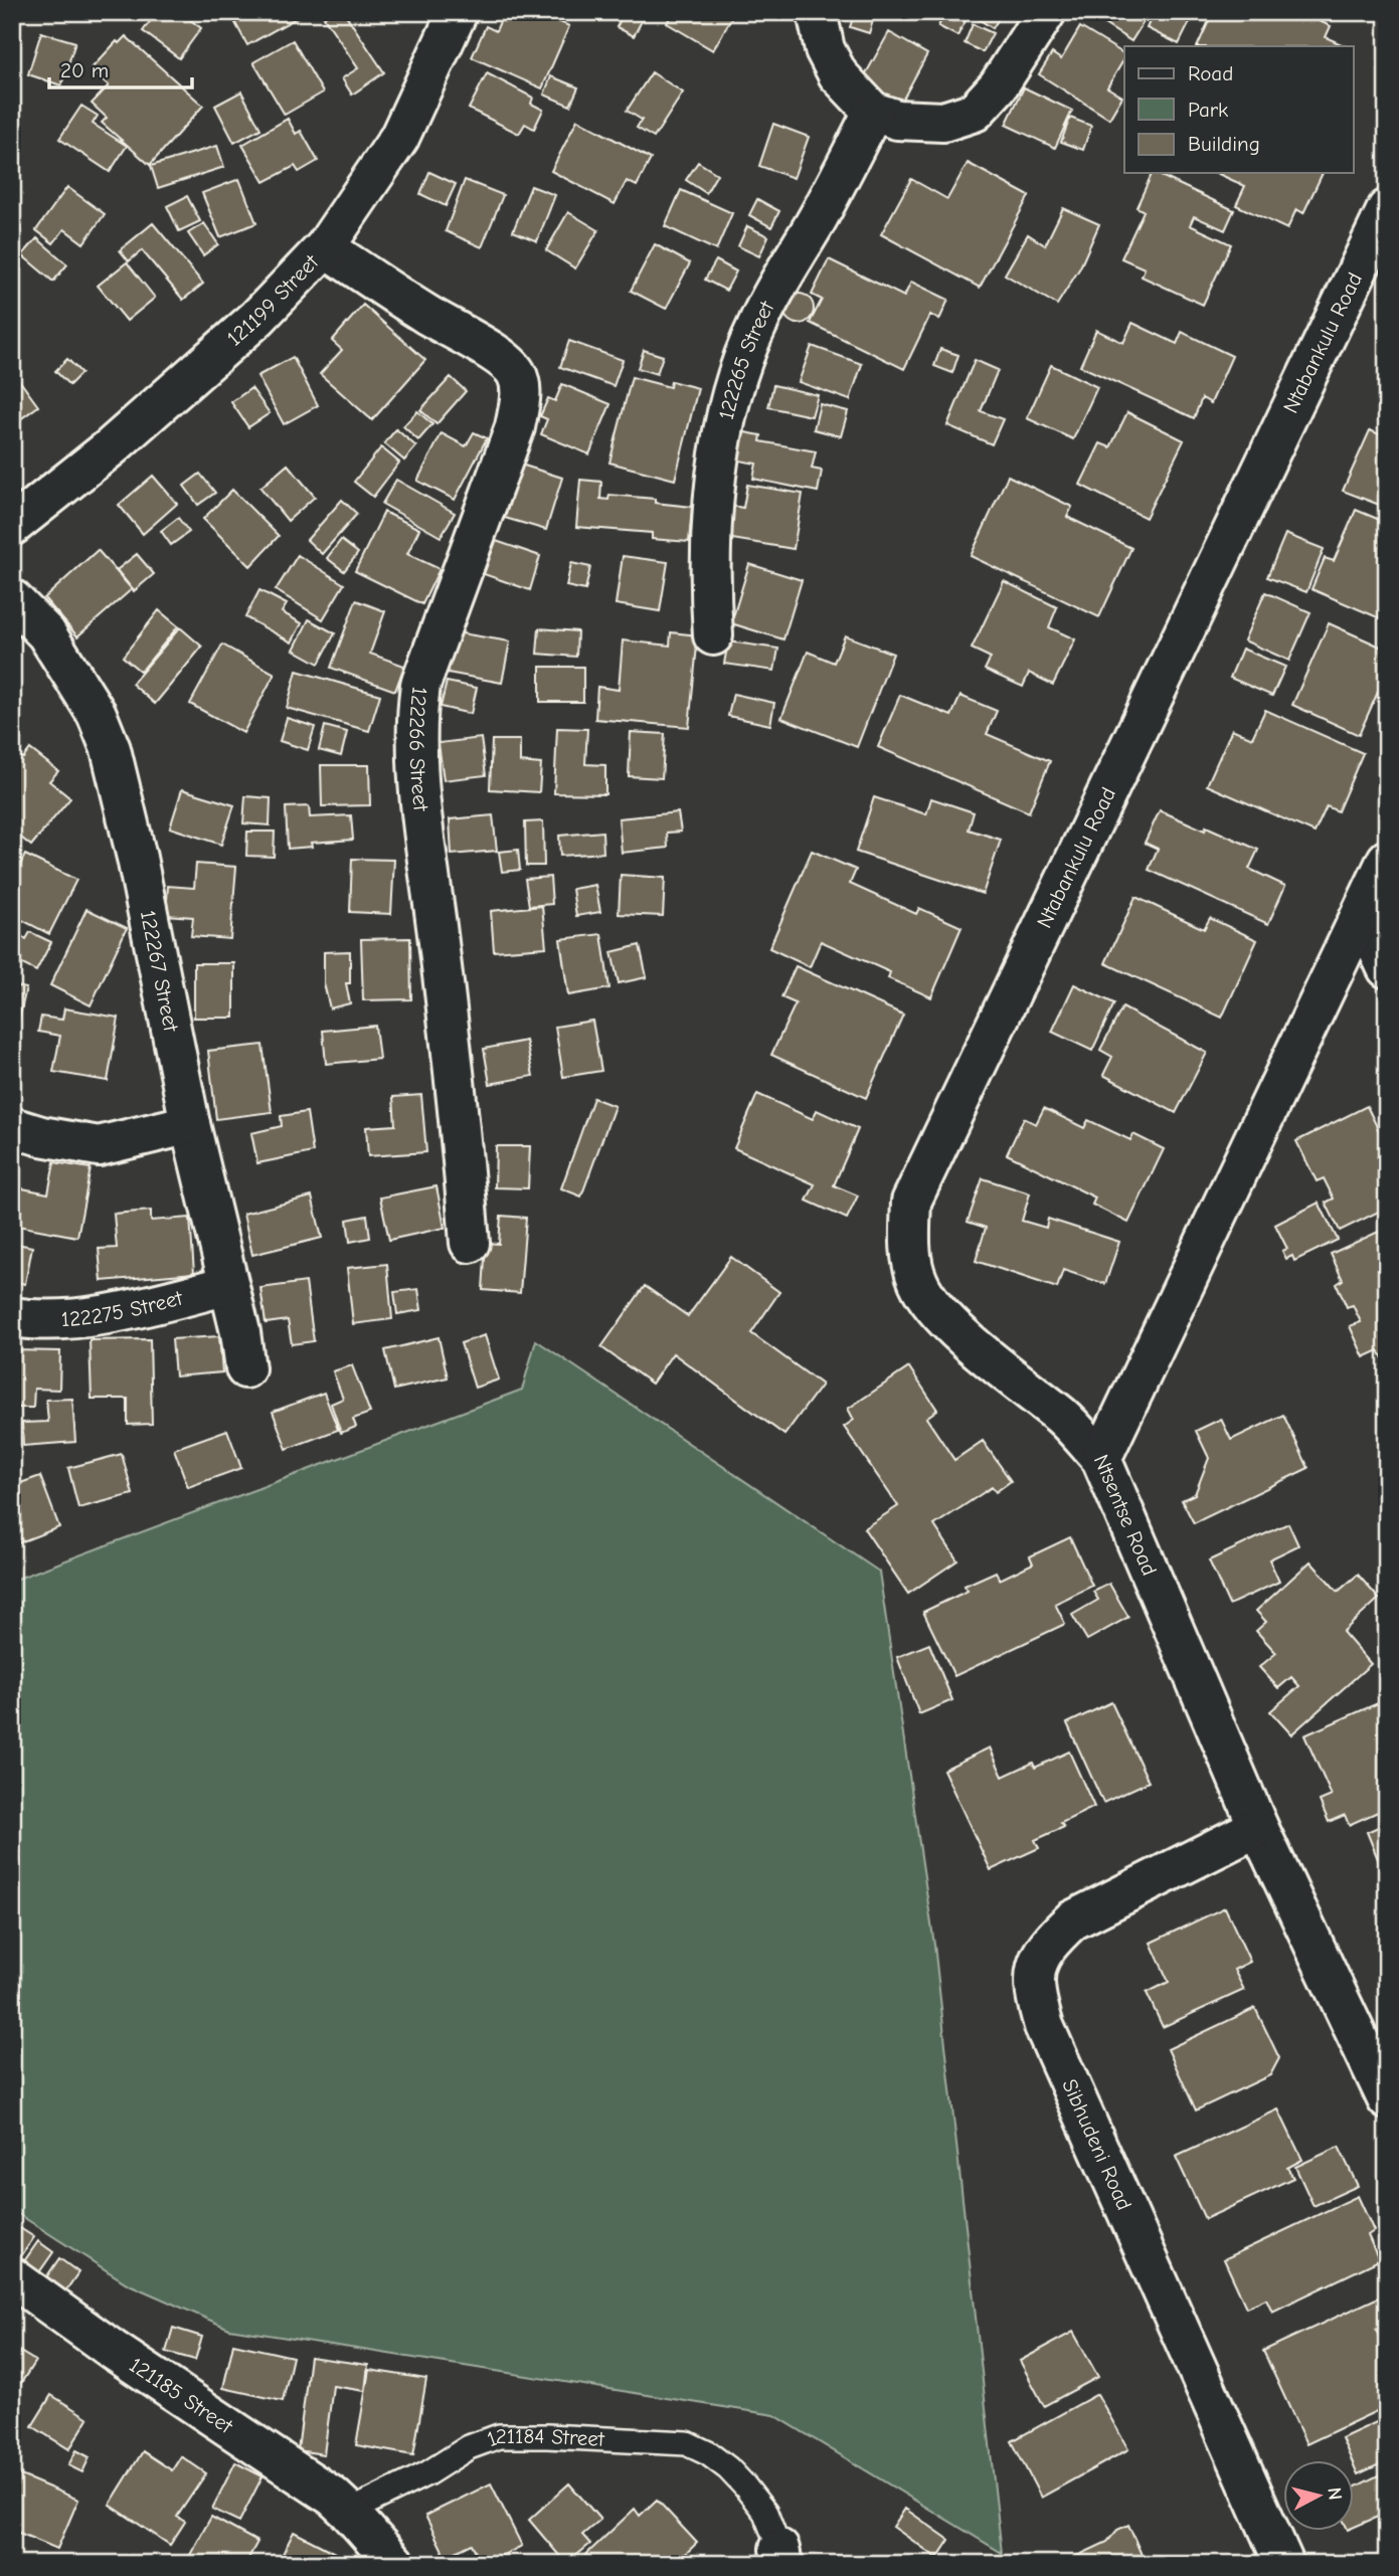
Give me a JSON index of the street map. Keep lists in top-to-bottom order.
{
  "streets": {
    "street": [
      "121199 Street",
      "Ntabankulu Road",
      "122265 Street",
      "122266 Street",
      "122267 Street",
      "122275 Street",
      "Ntsentse Road",
      "Sibhudeni Road",
      "121185 Street"
    ],
    "lane": ["121184 Street"]
  },
  "crossings": [
    ["121199 Street", "122266 Street"],
    ["Ntabankulu Road", "Ntsentse Road"],
    ["122267 Street", "122275 Street"],
    ["Ntsentse Road", "Sibhudeni Road"],
    ["121185 Street", "121184 Street"]
  ],
  "legend": ["Road", "Park", "Building"],
  "scale_bar": "20 m",
  "north": "right"
}
